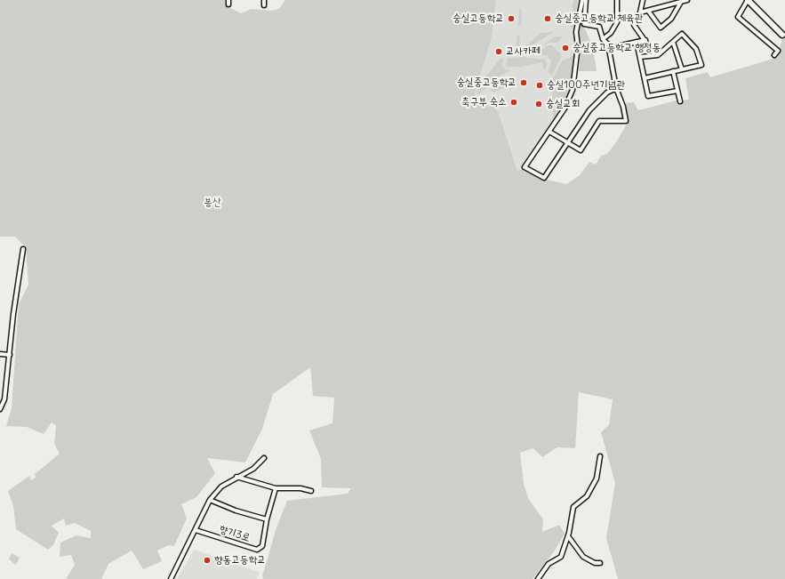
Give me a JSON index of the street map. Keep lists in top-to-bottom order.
{
  "streets": {
    "street": ["향기3로"]
  },
  "parks": ["봉산"],
  "places": [
    "숭실고등학교",
    "숭실중고등학교 체육관",
    "숭실중고등학교 행정동",
    "교사카페",
    "숭실중고등학교",
    "숭실100주년기념관",
    "축구부 숙소",
    "숭실교회",
    "향동고등학교"
  ]
}
